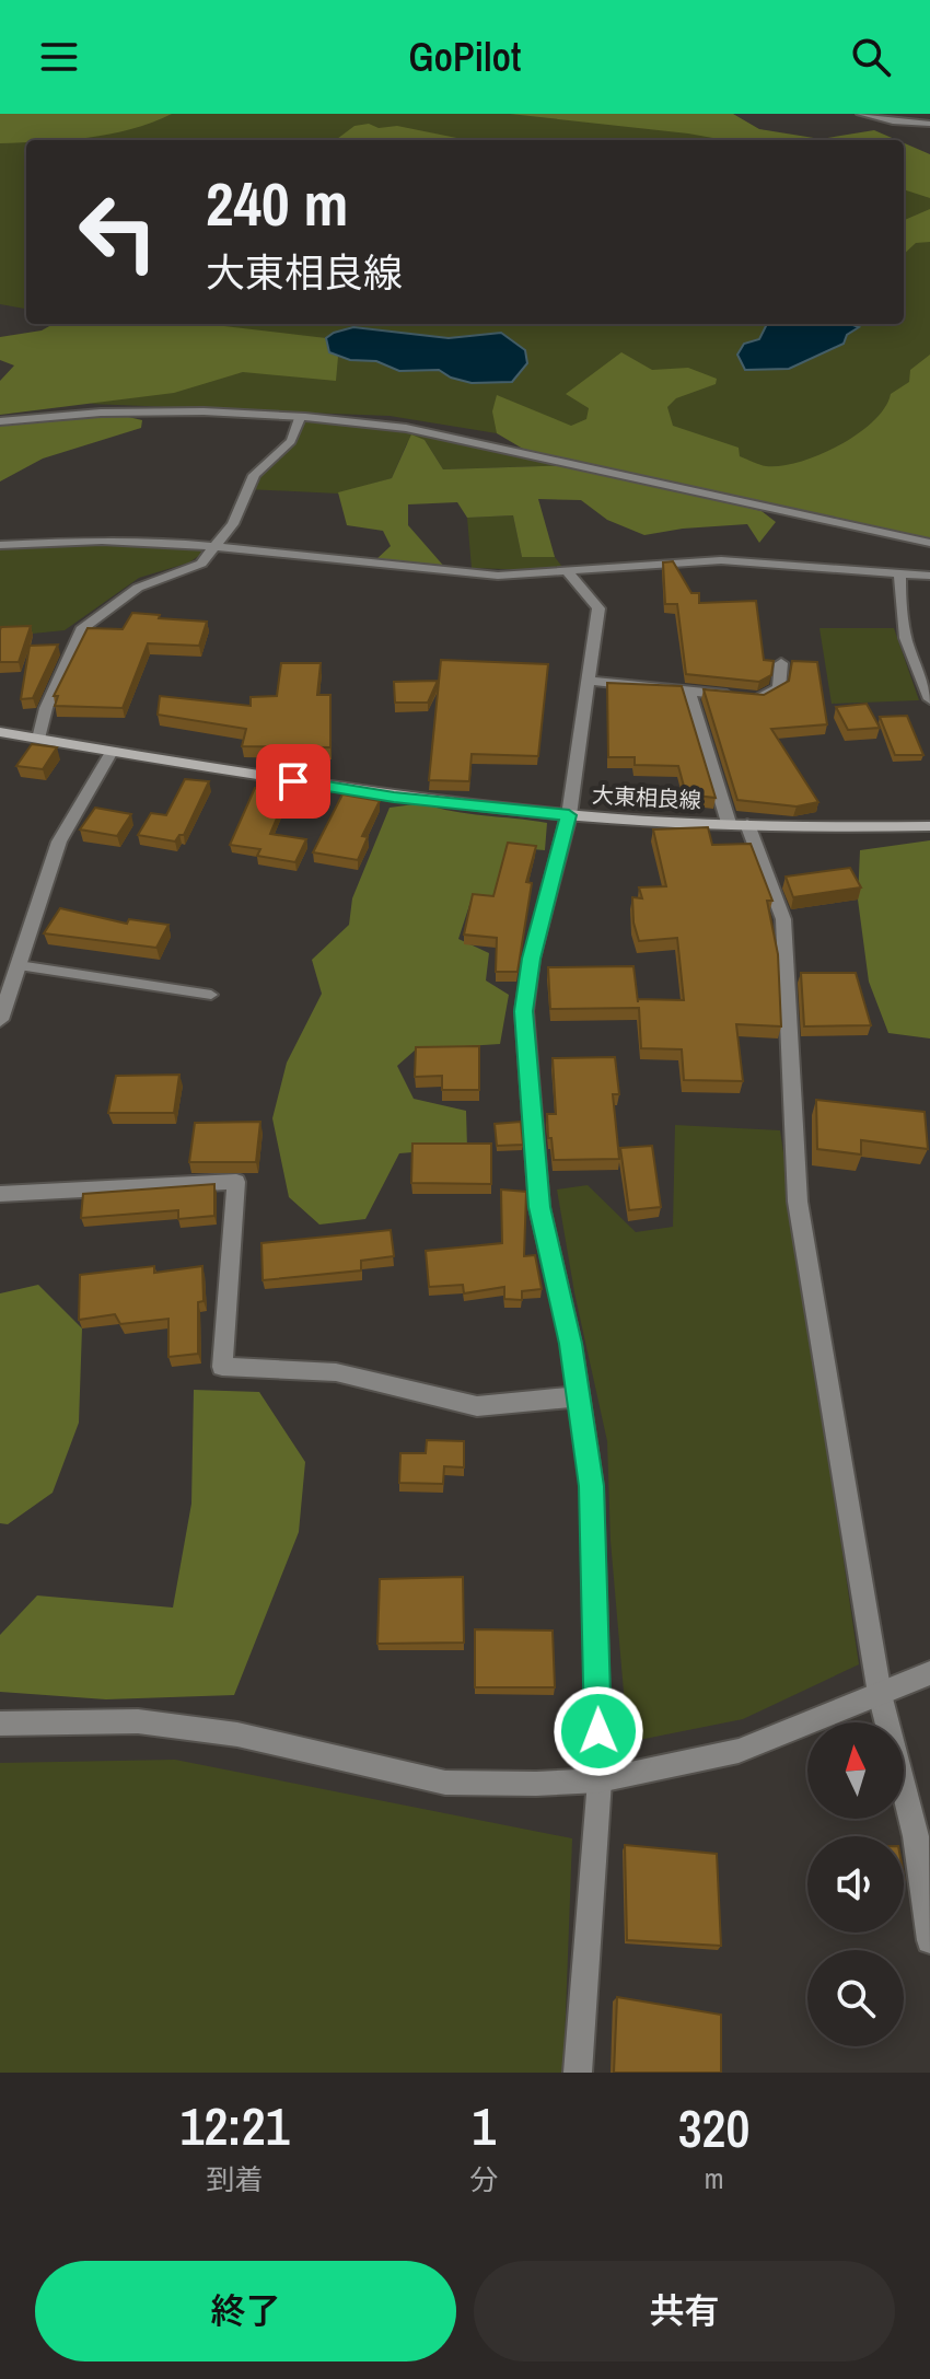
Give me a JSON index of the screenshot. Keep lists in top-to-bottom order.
{
  "streets": {
    "main road": ["大東相良線"]
  },
  "north": "top",
  "page": {
    "header": "GoPilot",
    "turn": ["240 m", "大東相良線"],
    "eta": [
      "12:21",
      "到着",
      "1",
      "分",
      "320",
      "m"
    ],
    "buttons": ["終了", "共有"]
  }
}
